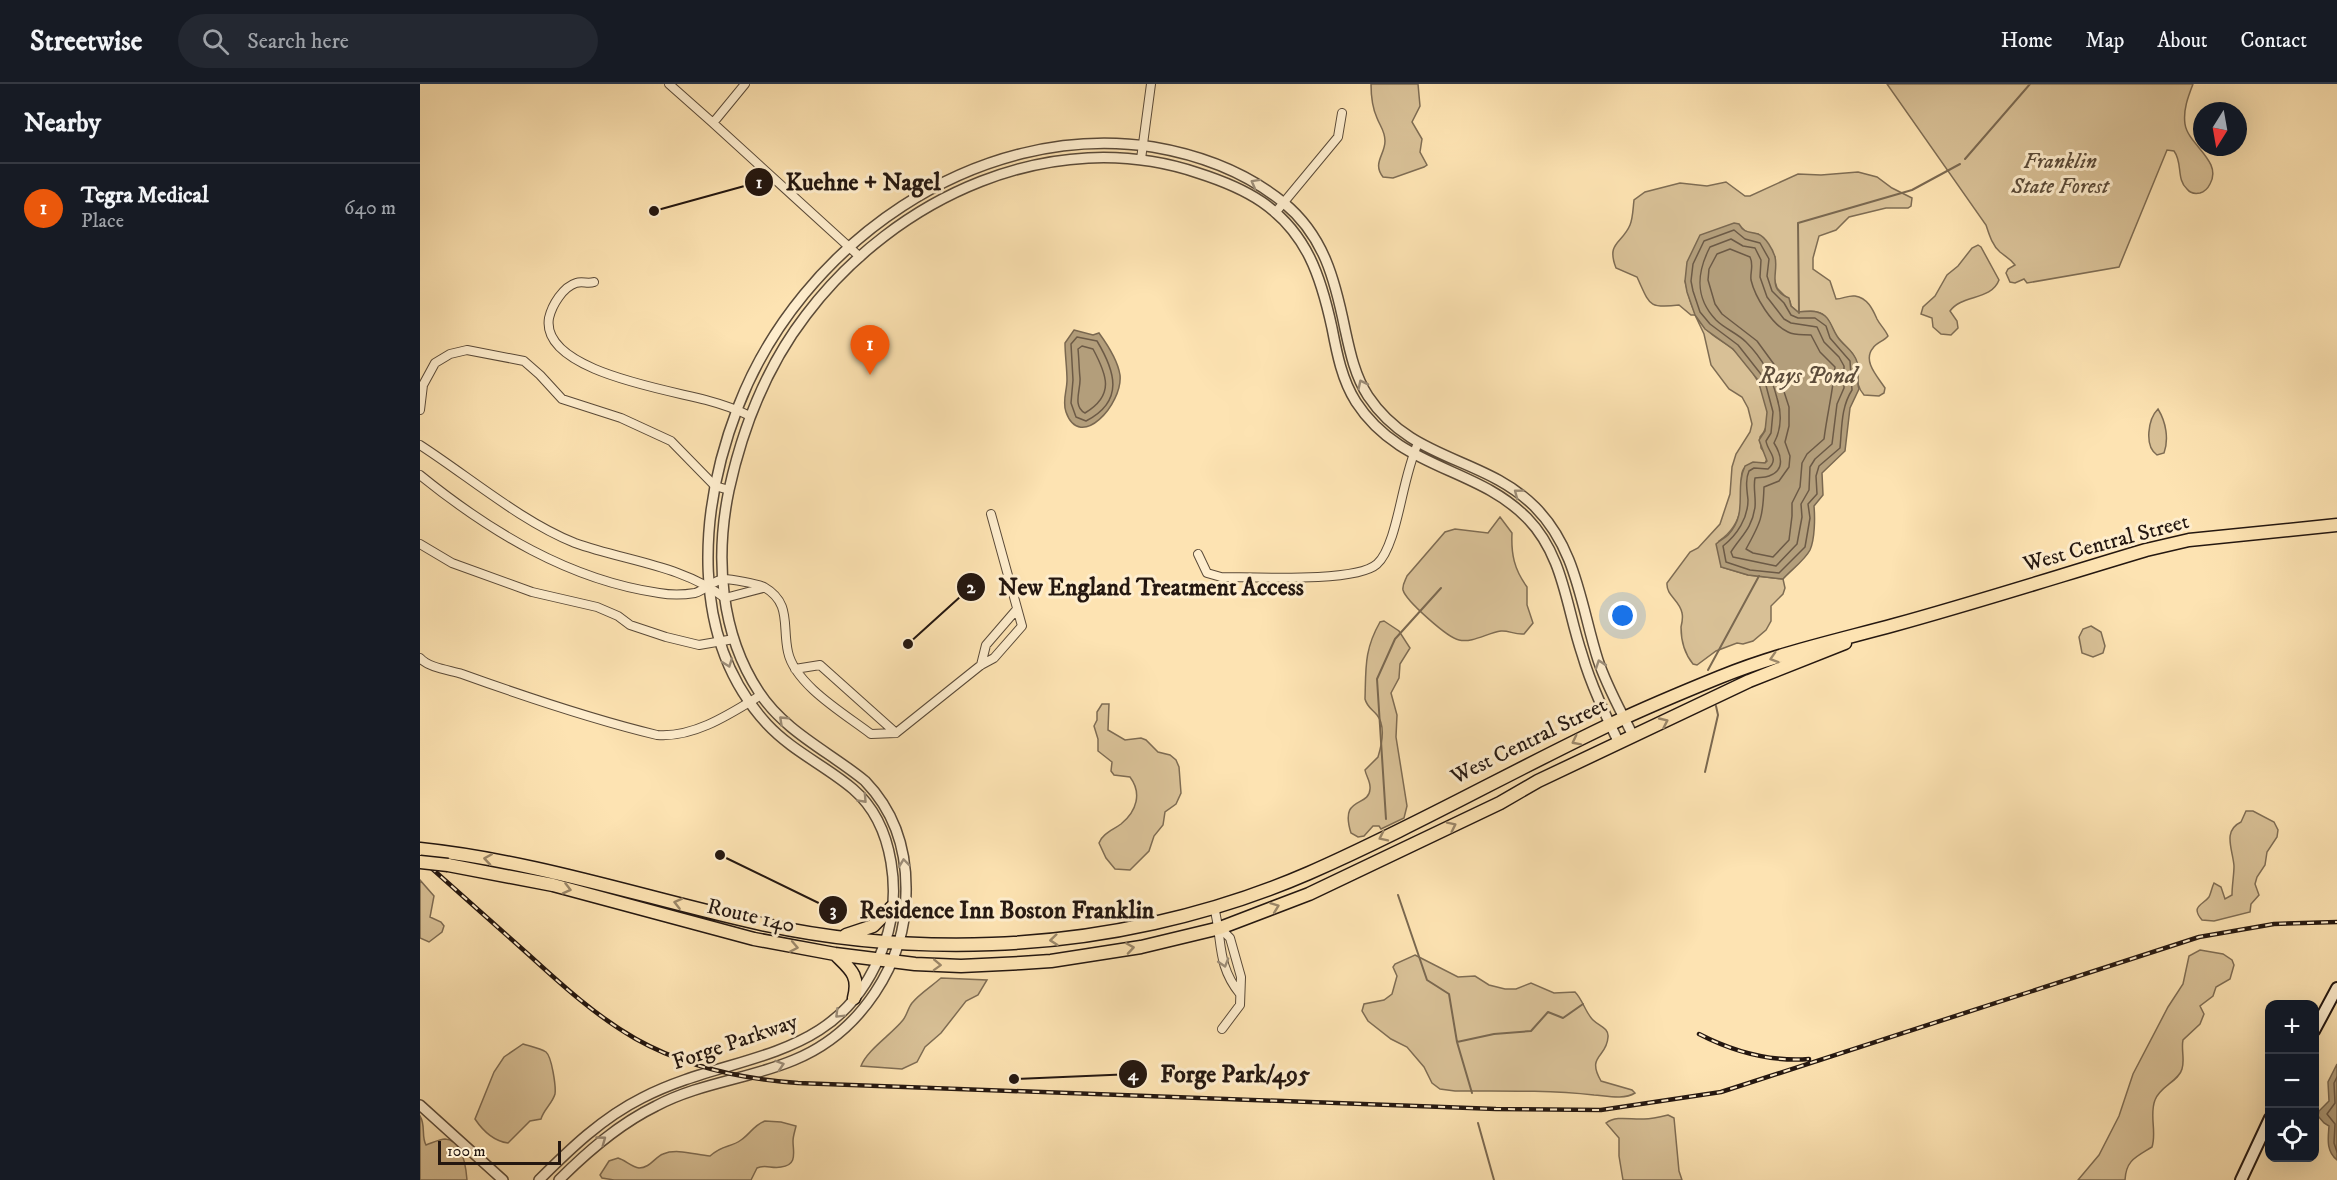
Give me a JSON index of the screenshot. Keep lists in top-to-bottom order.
{
  "streets": {
    "main road": ["West Central Street", "Route 140"],
    "street": ["Forge Parkway"]
  },
  "crossings": [
    ["West Central Street", "Route 140"],
    ["West Central Street", "Forge Parkway"],
    ["Route 140", "Forge Parkway"]
  ],
  "water": ["Rays Pond"],
  "parks": ["Franklin State Forest"],
  "places": [
    "Kuehne + Nagel",
    "New England Treatment Access",
    "Residence Inn Boston Franklin",
    "Forge Park/495"
  ],
  "scale_bar": "100 m",
  "north": "bottom",
  "page": {
    "header": "Streetwise",
    "search": "Search here",
    "nav": [
      "Home",
      "Map",
      "About",
      "Contact"
    ],
    "heading": "Nearby",
    "list": [
      {
        "mark": "1",
        "name": "Tegra Medical",
        "note": "Place",
        "value": "640 m"
      }
    ],
    "pins": "1",
    "map_buttons": ["+", "−"],
    "scale": "100 m"
  }
}
